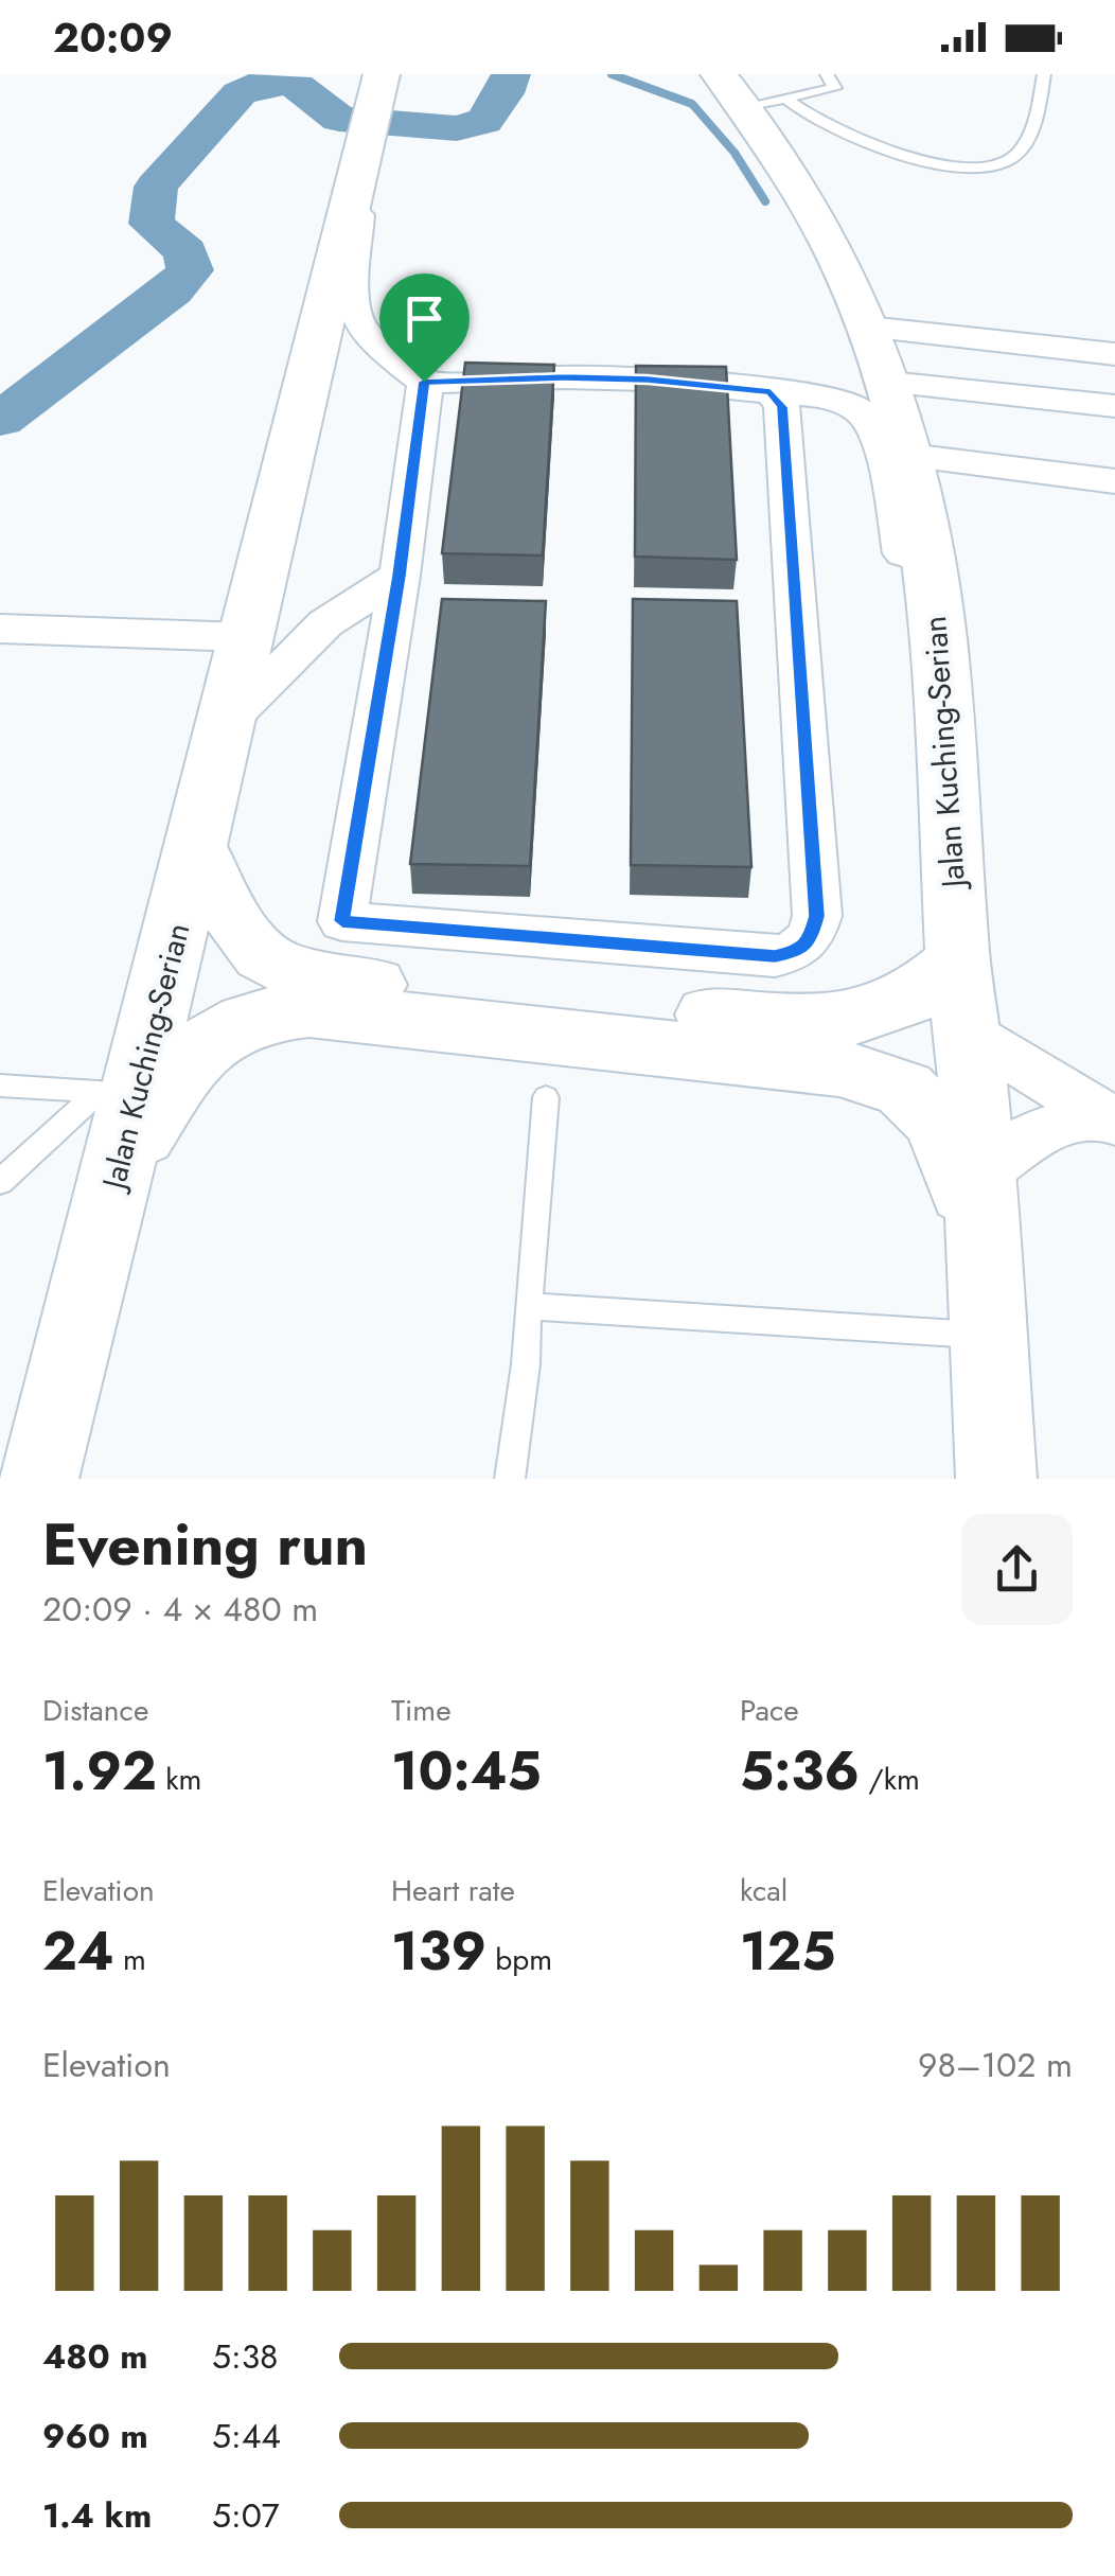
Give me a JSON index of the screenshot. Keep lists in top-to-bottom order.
{
  "streets": {
    "highway": ["Jalan Kuching-Serian"]
  },
  "page": {
    "status": "20:09",
    "heading": ["Evening run", "20:09 · 4 × 480 m"],
    "stats": [
      ["Distance", "1.92 km"],
      ["Time", "10:45"],
      ["Pace", "5:36 /km"],
      ["Elevation", "24 m"],
      ["Heart rate", "139 bpm"],
      ["kcal", "125"]
    ],
    "chart": ["Elevation", "98–102 m"],
    "list": [
      {
        "name": "480 m",
        "note": "5:38"
      },
      {
        "name": "960 m",
        "note": "5:44"
      },
      {
        "name": "1.4 km",
        "note": "5:07"
      }
    ]
  }
}
